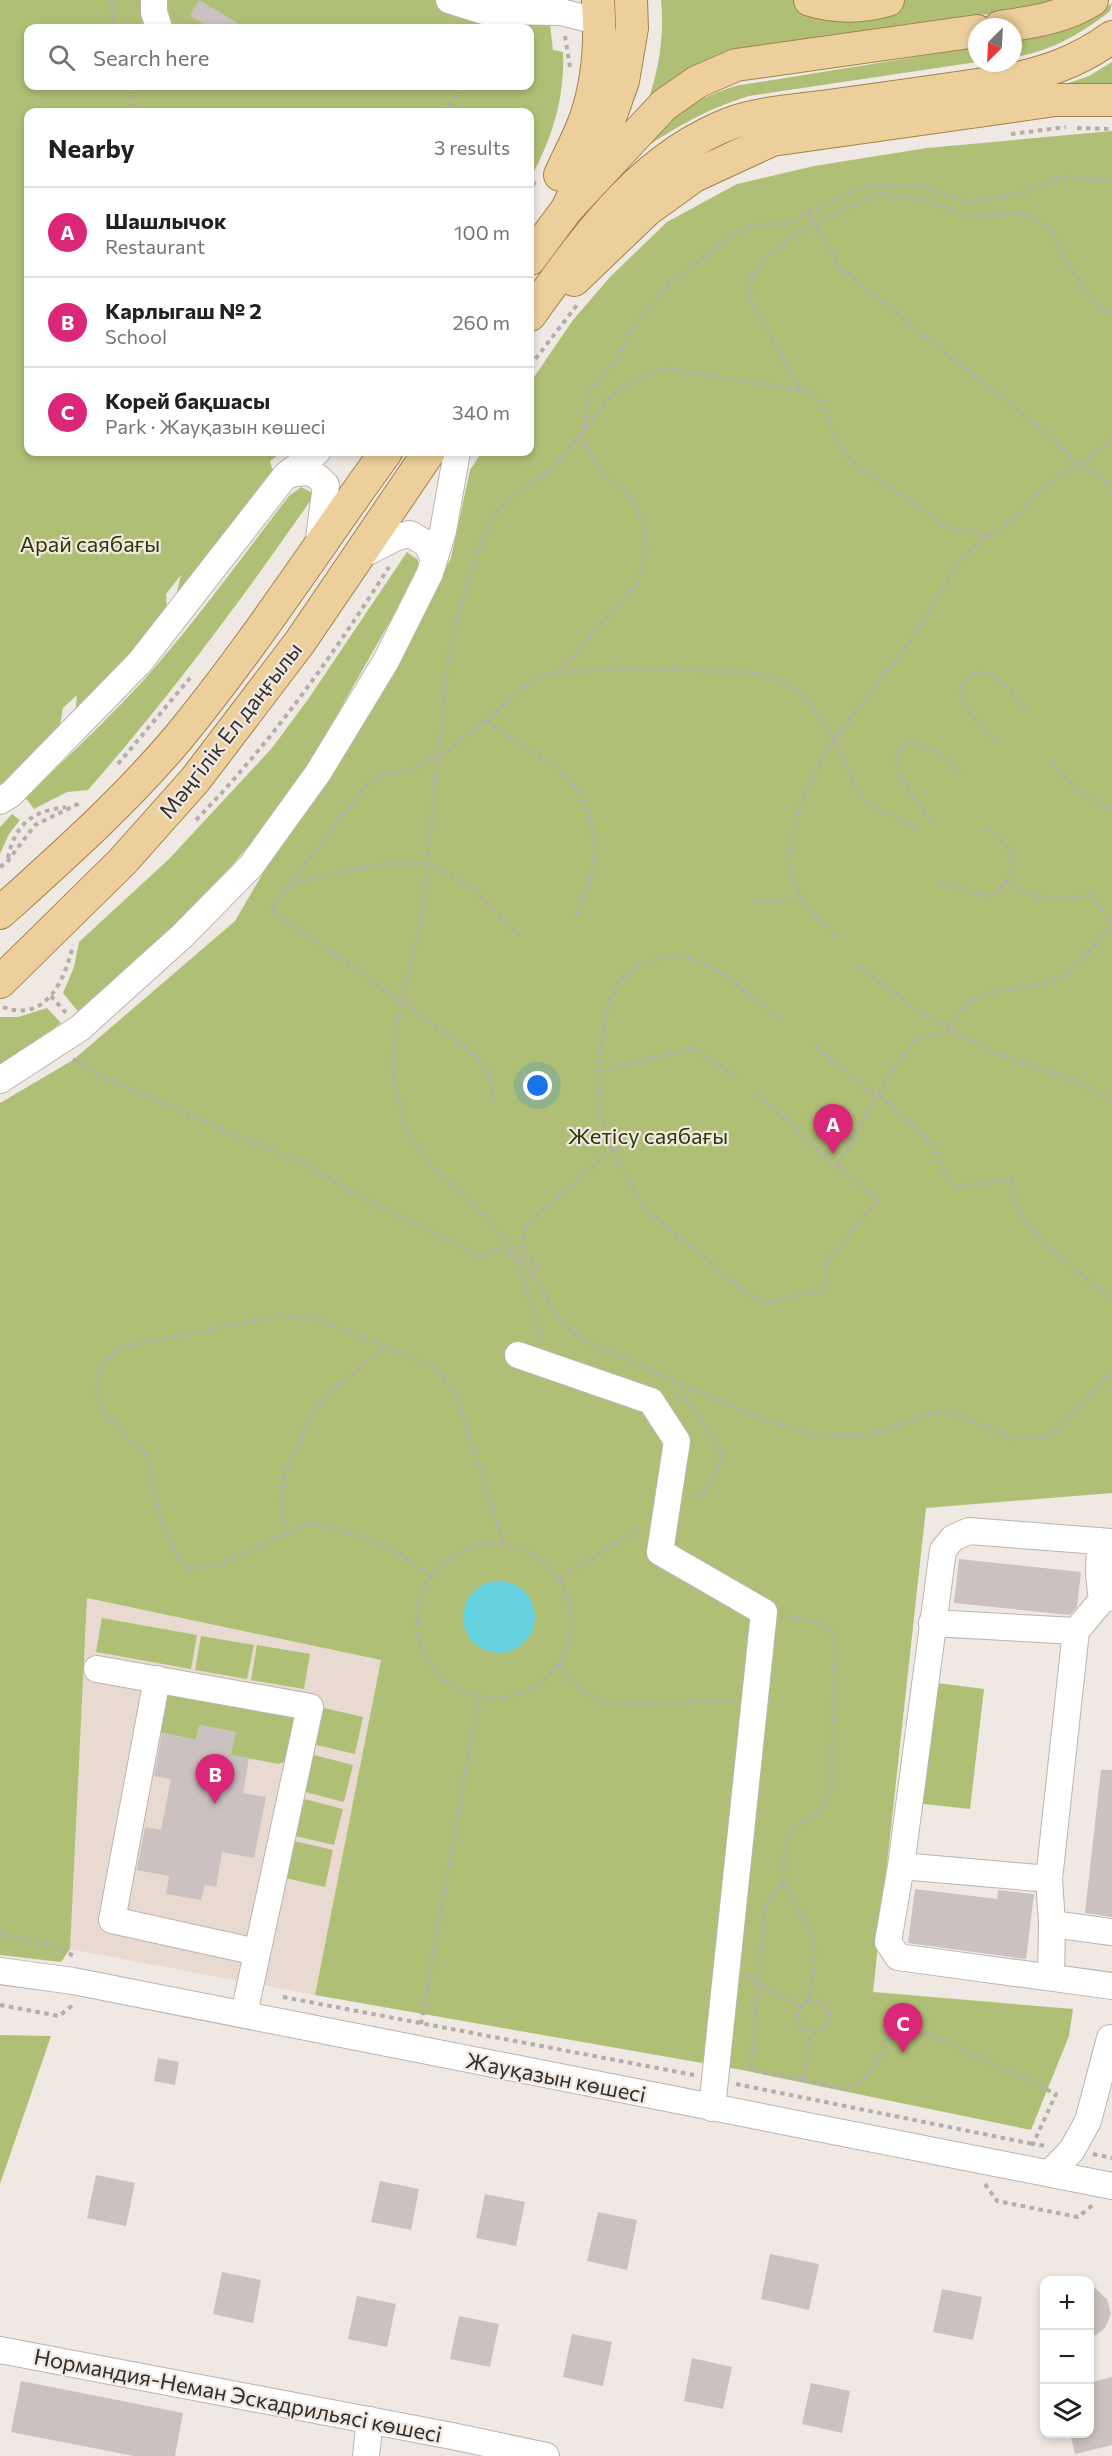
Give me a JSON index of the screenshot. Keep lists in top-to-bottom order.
{
  "streets": {
    "main road": ["Мәңгілік Ел даңғылы"],
    "street": ["Жауқазын көшесі", "Нормандия-Неман Эскадрильясі көшесі"]
  },
  "parks": ["Арай саябағы", "Жетісу саябағы"],
  "north": "bottom left",
  "page": {
    "search": "Search here",
    "heading": ["Nearby", "3 results"],
    "list": [
      {
        "mark": "A",
        "name": "Шашлычок",
        "note": "Restaurant",
        "value": "100 m"
      },
      {
        "mark": "B",
        "name": "Карлыгаш № 2",
        "note": "School",
        "value": "260 m"
      },
      {
        "mark": "C",
        "name": "Корей бақшасы",
        "note": "Park · Жауқазын көшесі",
        "value": "340 m"
      }
    ],
    "pins": ["A", "B", "C"],
    "map_buttons": ["+", "−"]
  }
}
